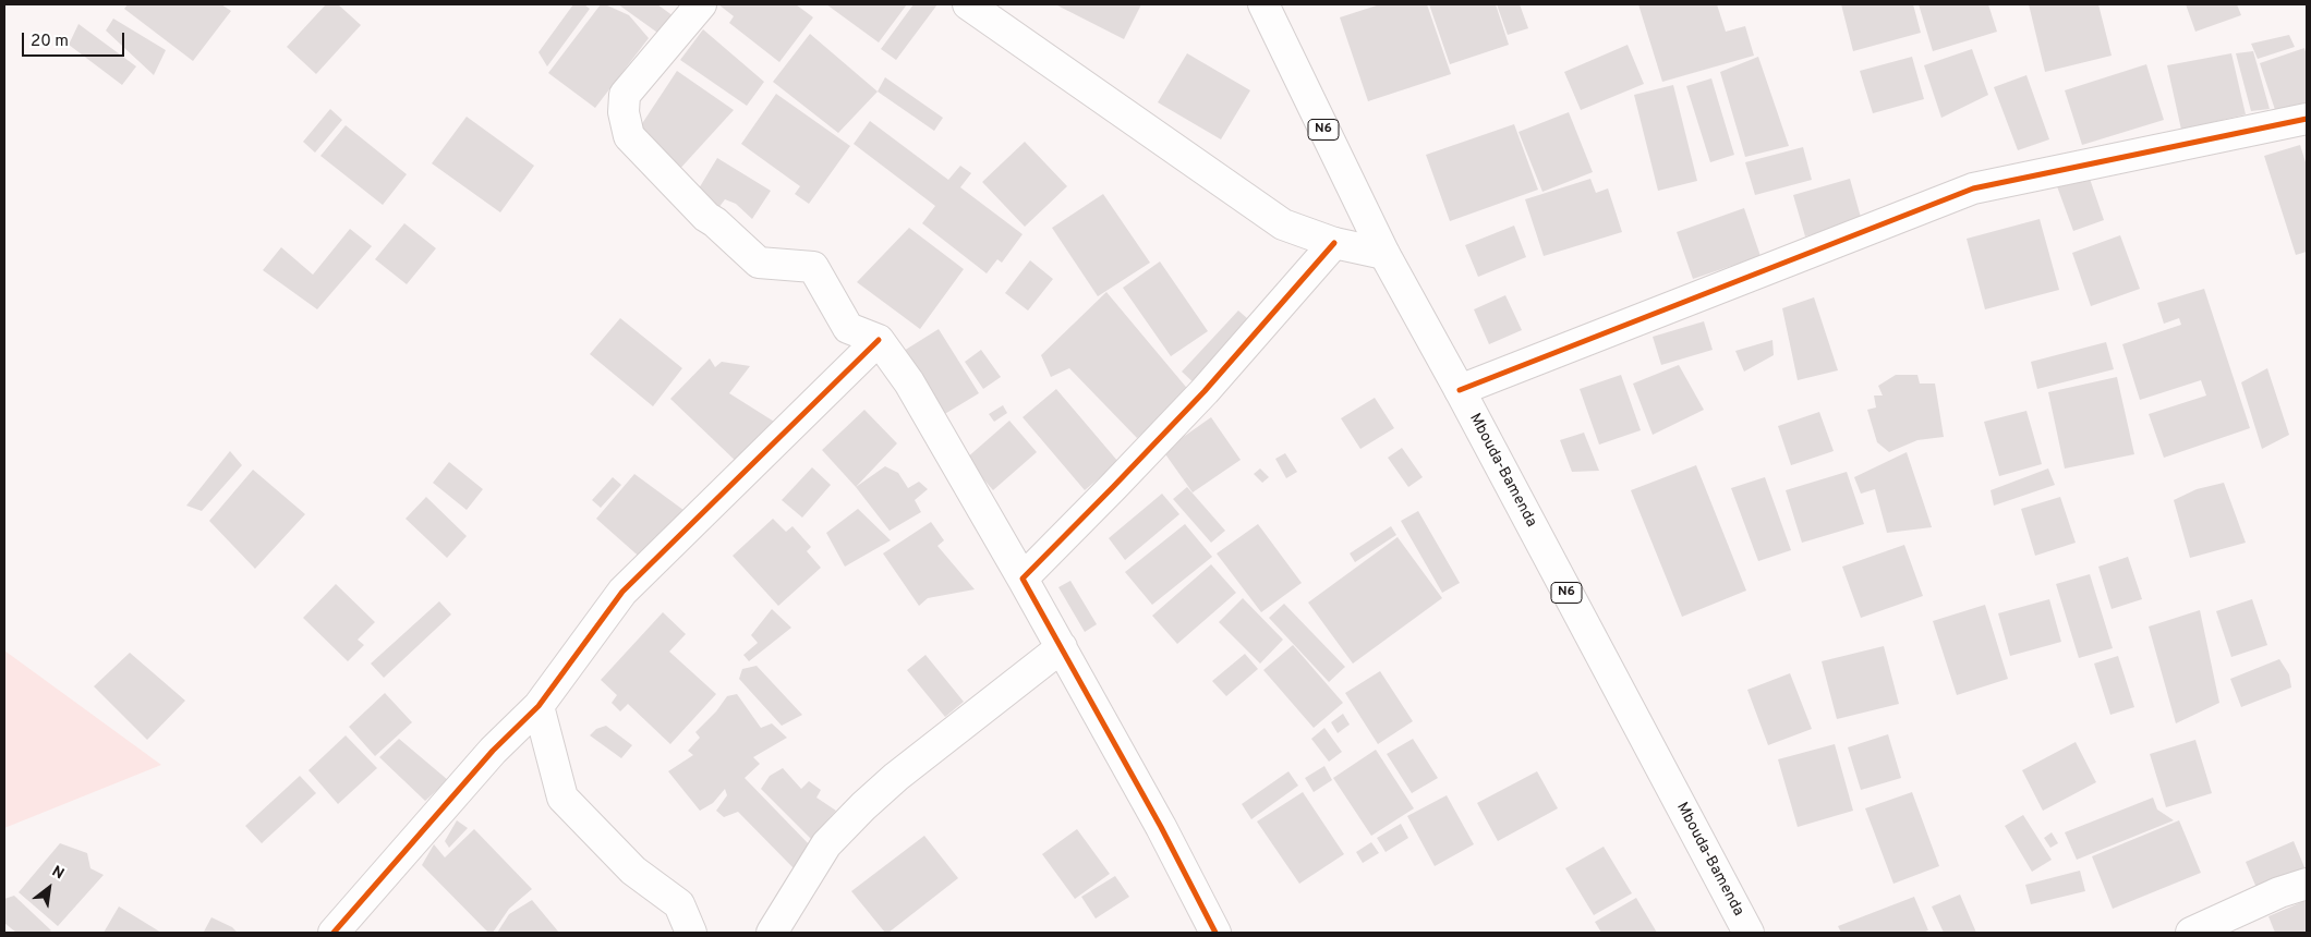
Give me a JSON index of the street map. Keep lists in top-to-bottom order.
{
  "streets": {
    "main road": ["N6", "Mbouda-Bamenda"]
  },
  "scale_bar": "20 m",
  "north": "top right"
}
